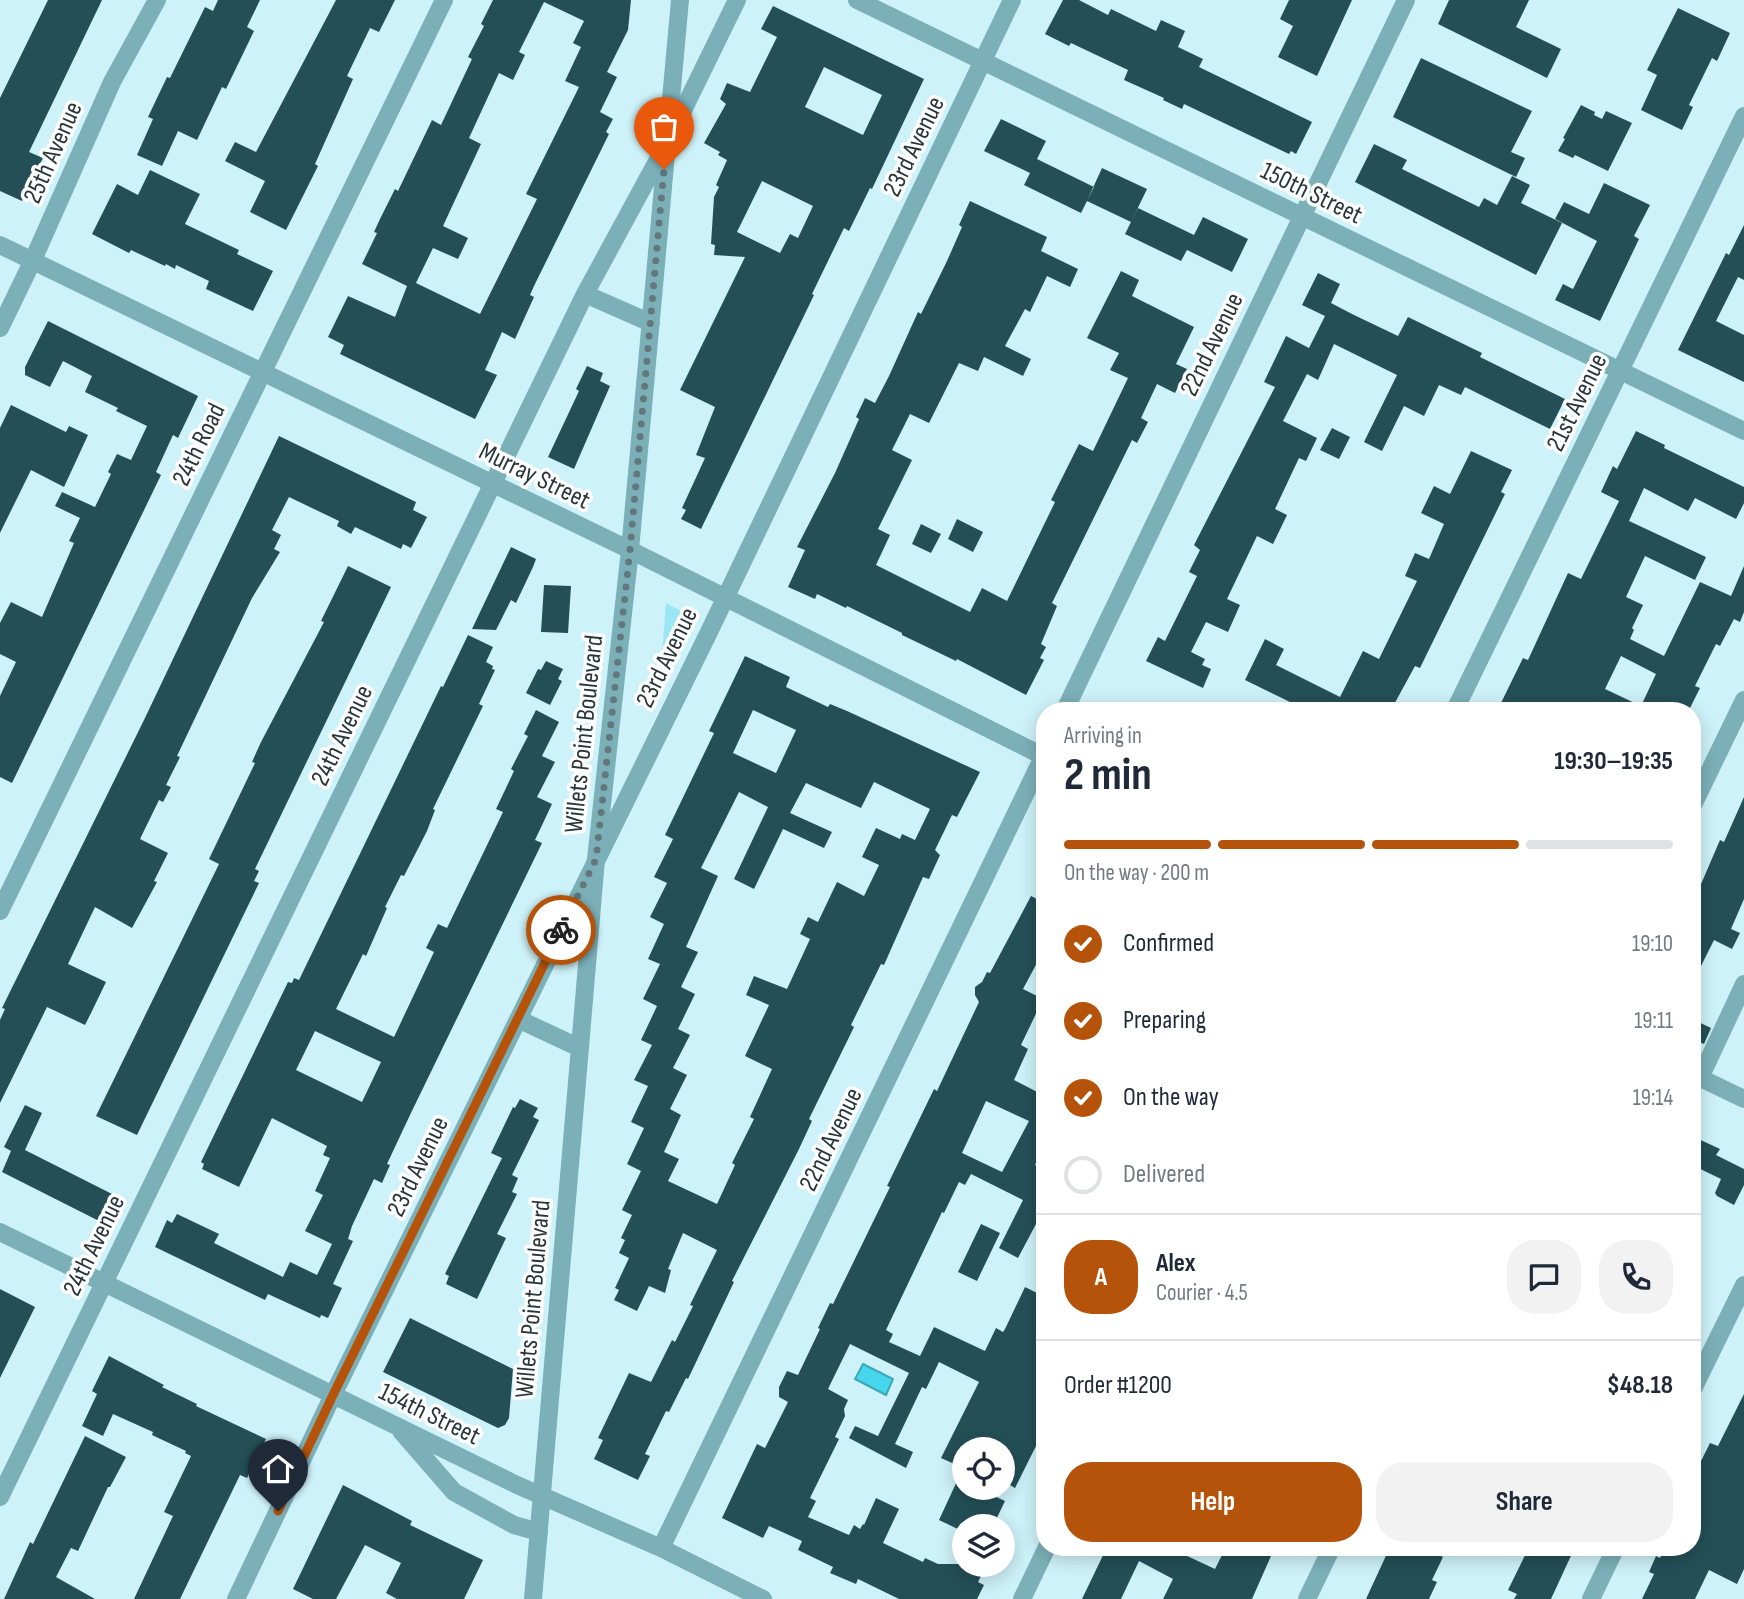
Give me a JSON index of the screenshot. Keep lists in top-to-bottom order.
{
  "streets": {
    "street": [
      "23rd Avenue",
      "25th Avenue",
      "150th Street",
      "22nd Avenue",
      "21st Avenue",
      "24th Road",
      "Murray Street",
      "Willets Point Boulevard",
      "24th Avenue",
      "154th Street"
    ]
  },
  "crossings": [
    ["23rd Avenue", "150th Street"],
    ["23rd Avenue", "Murray Street"],
    ["23rd Avenue", "Willets Point Boulevard"],
    ["23rd Avenue", "154th Street"],
    ["25th Avenue", "Murray Street"],
    ["150th Street", "22nd Avenue"],
    ["150th Street", "21st Avenue"],
    ["22nd Avenue", "154th Street"],
    ["24th Road", "Murray Street"],
    ["Murray Street", "Willets Point Boulevard"],
    ["Murray Street", "24th Avenue"],
    ["Willets Point Boulevard", "24th Avenue"],
    ["Willets Point Boulevard", "154th Street"],
    ["24th Avenue", "154th Street"]
  ],
  "page": {
    "heading": ["2 min", "Arriving in", "19:30–19:35"],
    "panel": [
      "Alex",
      "Courier · 4.5",
      "Order #1200",
      "$48.18"
    ],
    "bar": "On the way · 200 m",
    "list": [
      ["Confirmed", "19:10"],
      ["Preparing", "19:11"],
      ["On the way", "19:14"],
      "Delivered"
    ],
    "round": "A",
    "buttons": ["Help", "Share"]
  }
}
